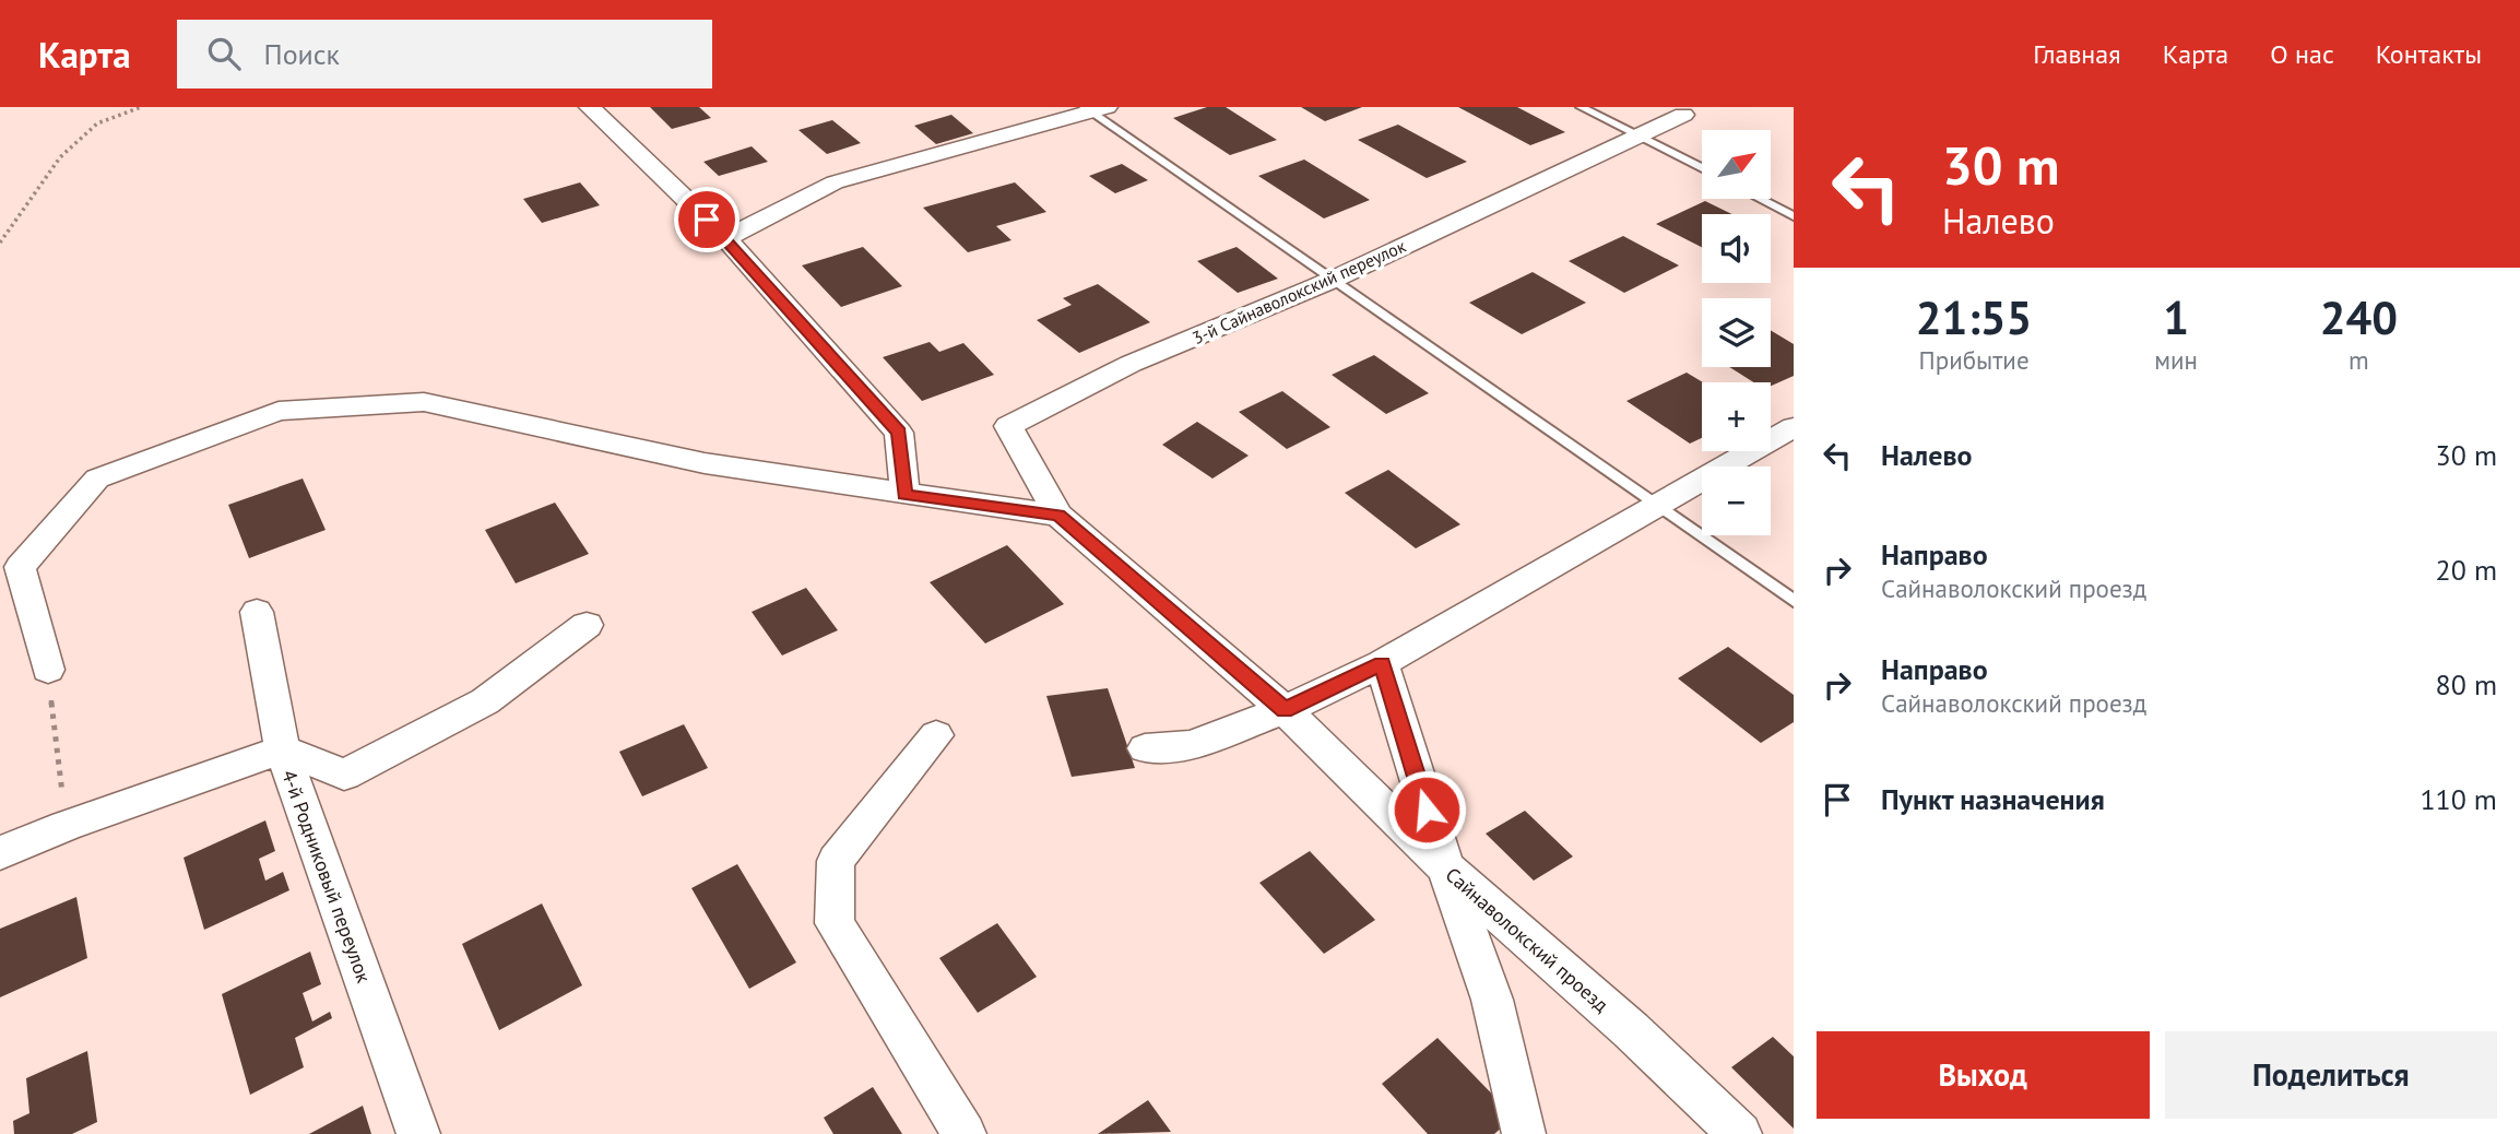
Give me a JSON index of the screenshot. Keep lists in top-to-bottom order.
{
  "streets": {
    "street": ["3-й Сайнаволокский переулок", "4-й Родниковый переулок", "Сайнаволокский проезд"]
  },
  "crossings": [
    ["3-й Сайнаволокский переулок", "Сайнаволокский проезд"]
  ],
  "north": "top right",
  "page": {
    "header": "Карта",
    "search": "Поиск",
    "nav": [
      "Главная",
      "Карта",
      "О нас",
      "Контакты"
    ],
    "turn": ["30 m", "Налево"],
    "map_buttons": ["+", "−"],
    "eta": [
      "21:55",
      "Прибытие",
      "1",
      "мин",
      "240",
      "m"
    ],
    "list": [
      {
        "name": "Налево",
        "value": "30 m"
      },
      {
        "name": "Направо",
        "note": "Сайнаволокский проезд",
        "value": "20 m"
      },
      {
        "name": "Направо",
        "note": "Сайнаволокский проезд",
        "value": "80 m"
      },
      {
        "name": "Пункт назначения",
        "value": "110 m"
      }
    ],
    "buttons": ["Выход", "Поделиться"]
  }
}
